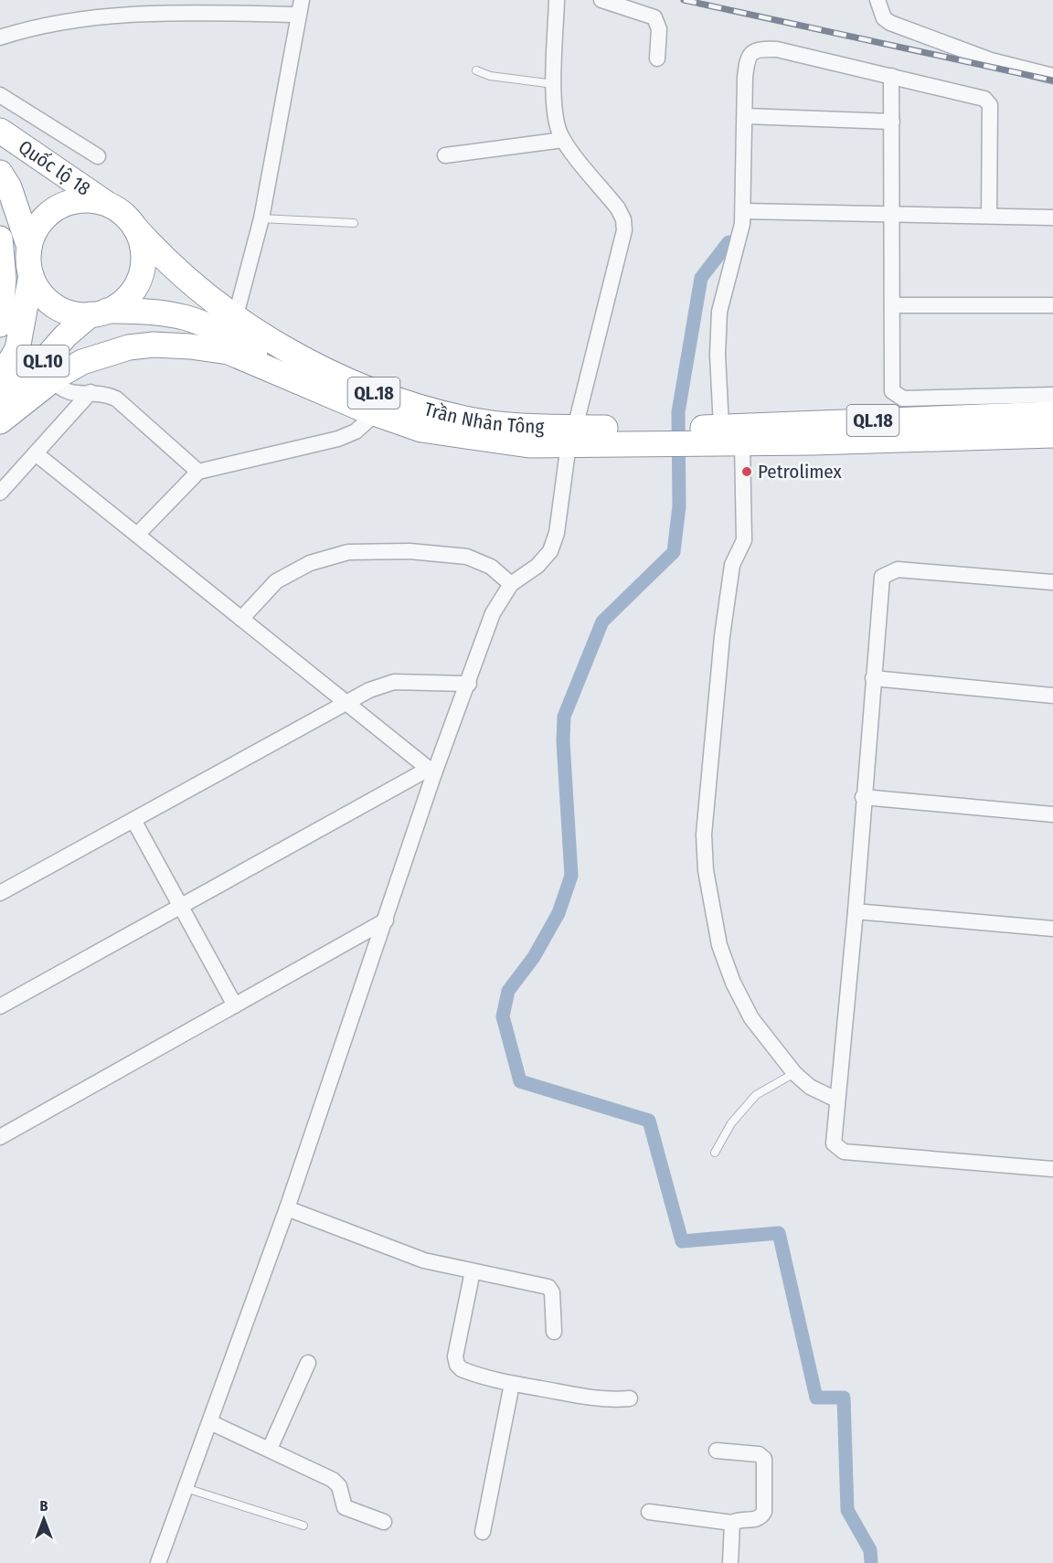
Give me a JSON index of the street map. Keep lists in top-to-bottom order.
{
  "streets": {
    "highway": [
      "Quốc lộ 18",
      "QL.10",
      "QL.18",
      "Trần Nhân Tông"
    ]
  },
  "crossings": [
    ["Quốc lộ 18", "QL.10"],
    ["Quốc lộ 18", "Trần Nhân Tông"],
    ["QL.10", "Trần Nhân Tông"],
    ["QL.18", "Trần Nhân Tông"]
  ],
  "places": ["Petrolimex"],
  "north": "top"
}
